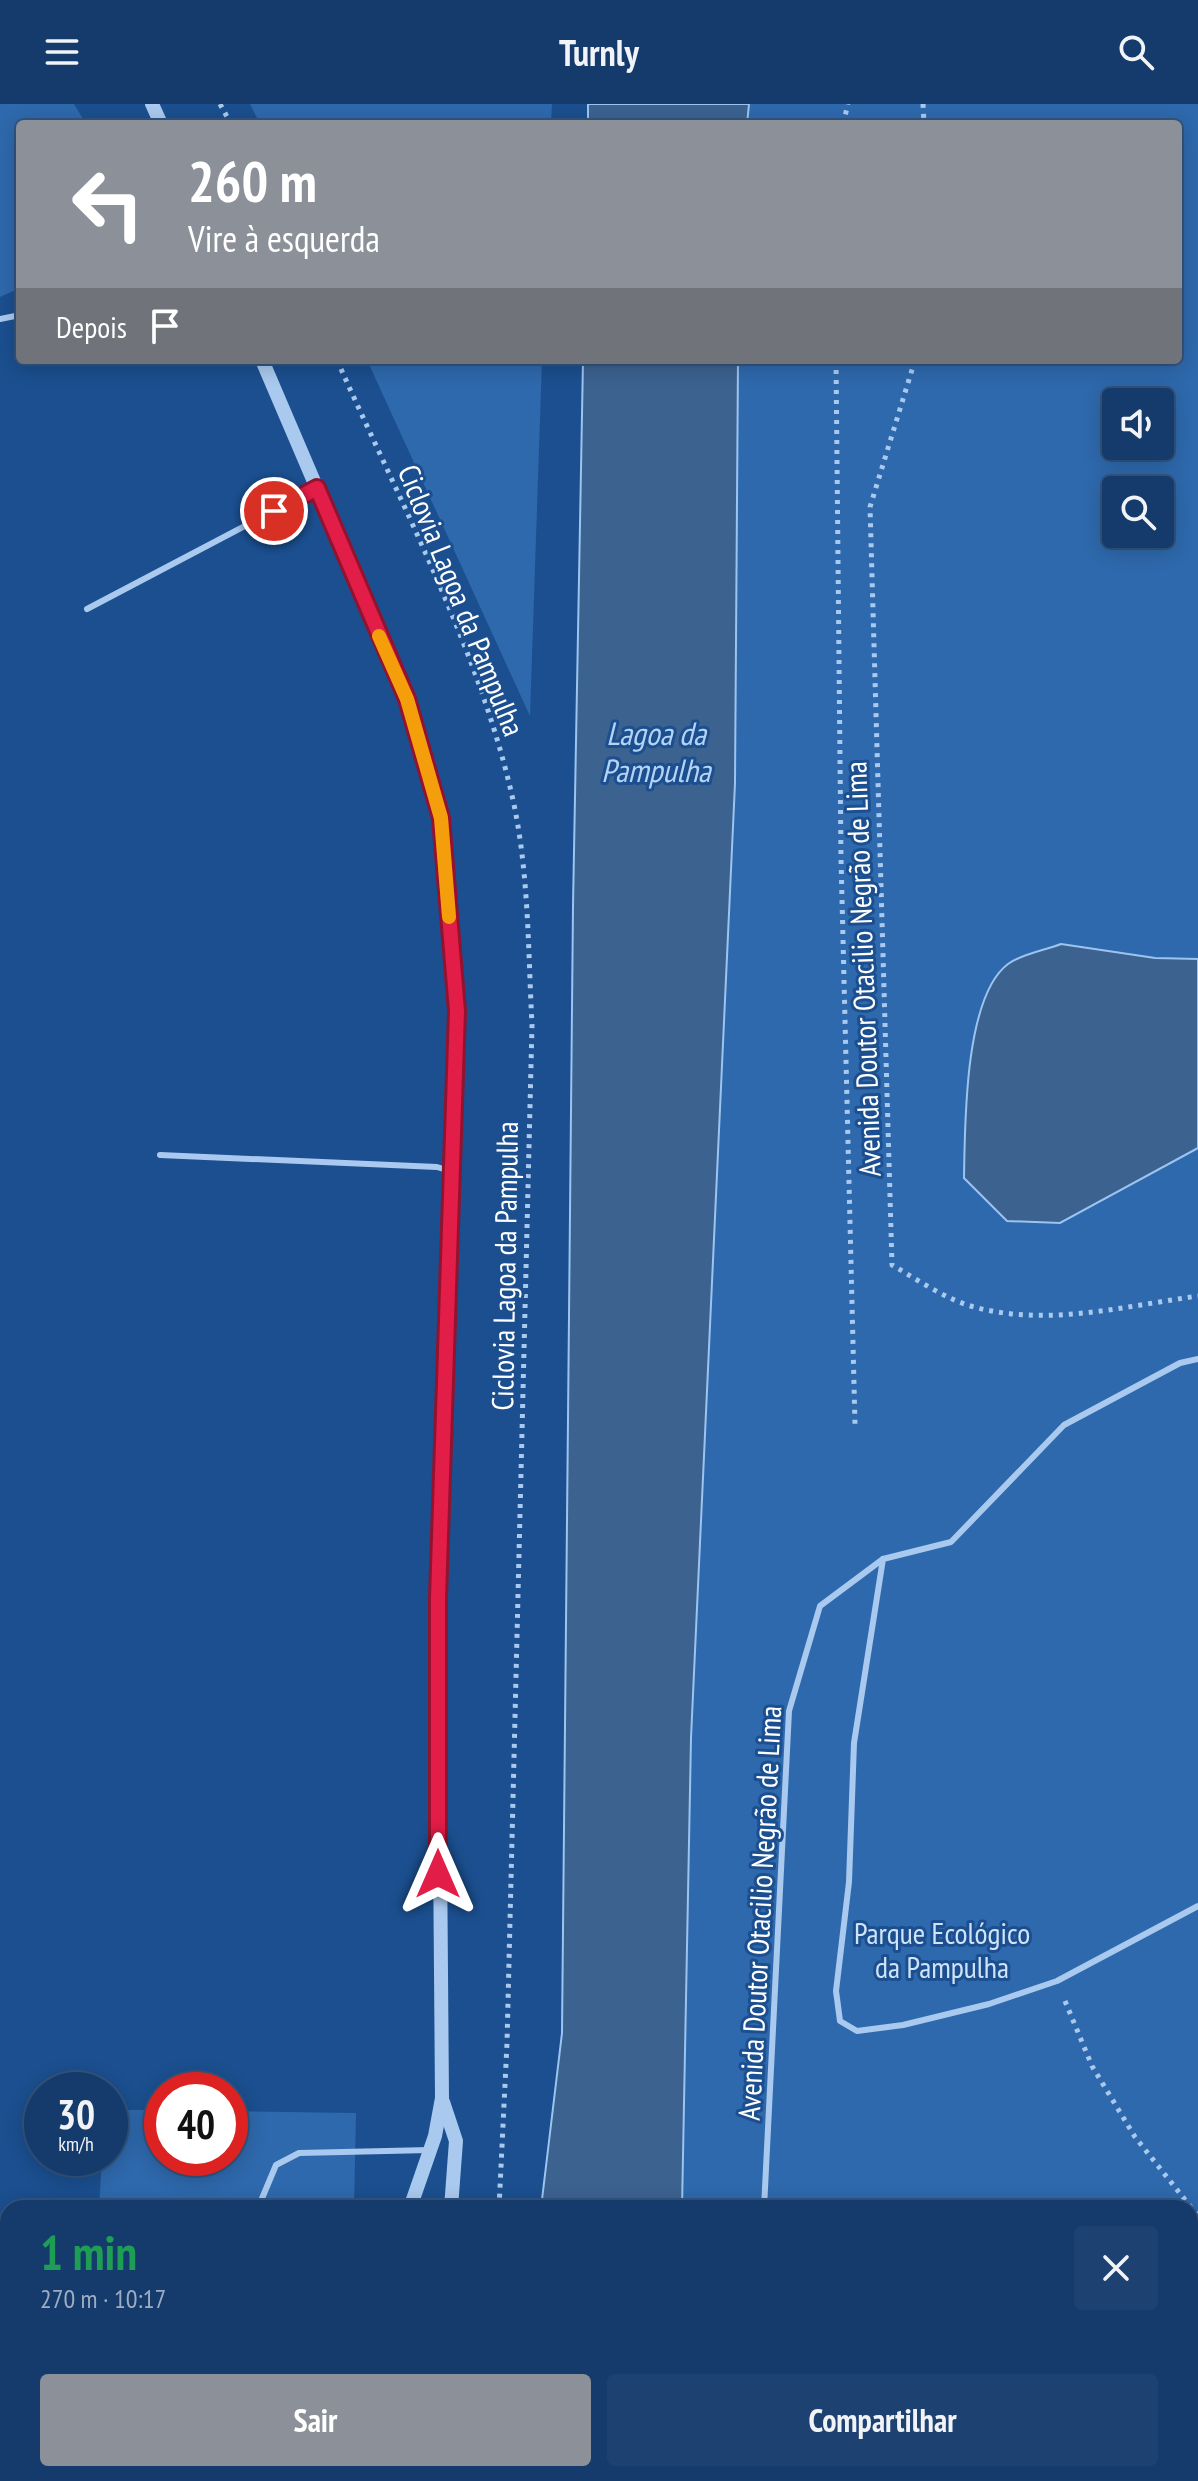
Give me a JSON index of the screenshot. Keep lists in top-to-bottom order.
{
  "streets": {
    "lane": ["Avenida Doutor Otacilio Negrão de Lima"],
    "path": ["Ciclovia Lagoa da Pampulha"]
  },
  "water": ["Lagoa da Pampulha"],
  "parks": ["Parque Ecológico da Pampulha"],
  "page": {
    "header": "Turnly",
    "turn": ["260 m", "Vire à esquerda"],
    "then": "Depois",
    "speed": "30 km/h",
    "limit": "40",
    "heading": ["1 min", "270 m · 10:17"],
    "buttons": ["Sair", "Compartilhar"]
  }
}
